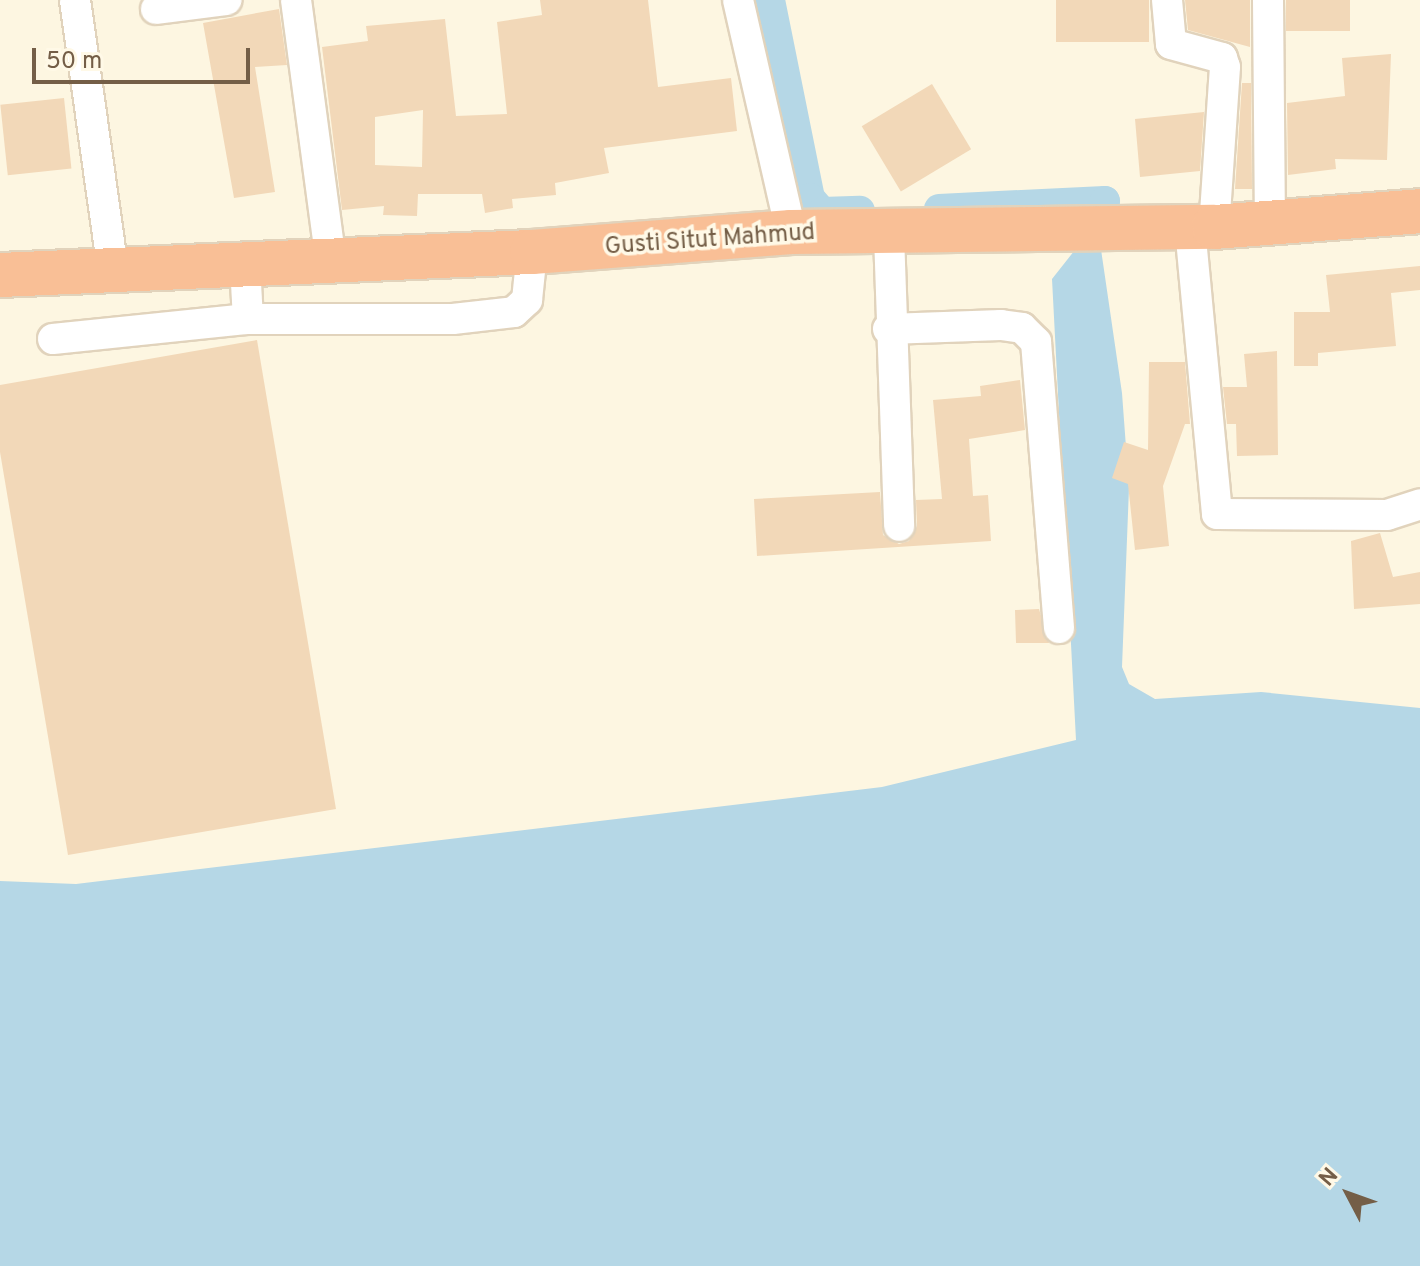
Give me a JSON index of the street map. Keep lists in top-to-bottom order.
{
  "streets": {
    "highway": ["Gusti Situt Mahmud"]
  },
  "scale_bar": "50 m",
  "north": "top left"
}
